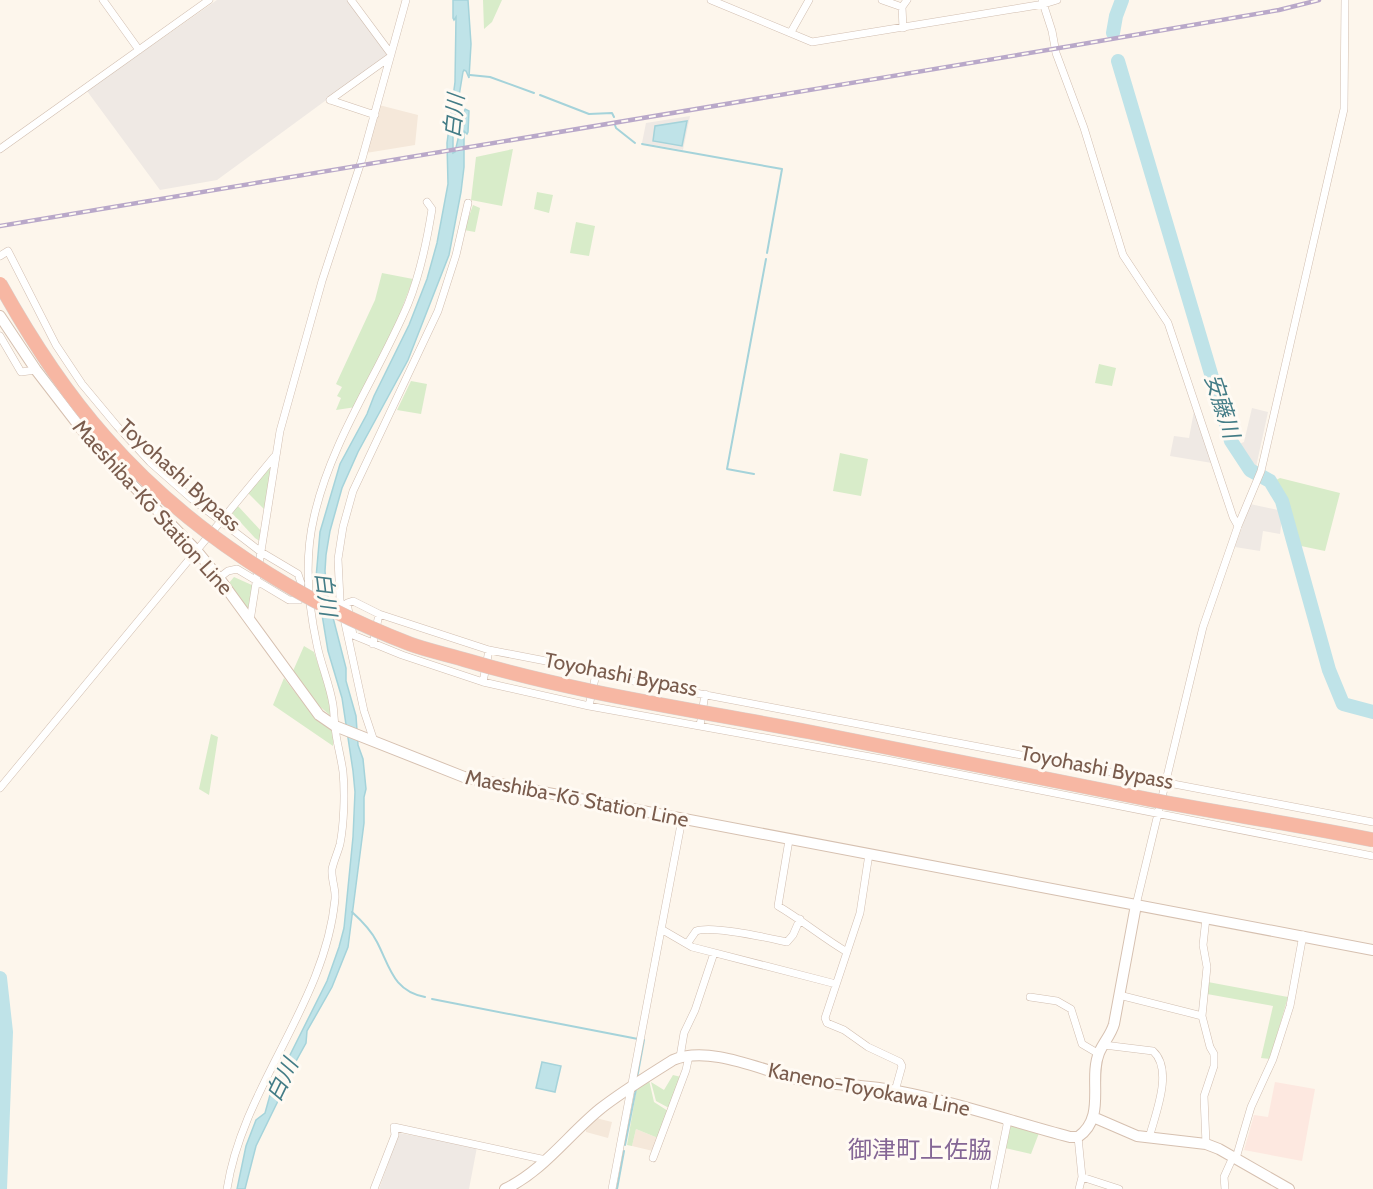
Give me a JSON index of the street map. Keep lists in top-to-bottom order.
{
  "streets": {
    "highway": ["Toyohashi Bypass"],
    "main road": ["Maeshiba-Kō Station Line", "Kaneno-Toyokawa Line"]
  },
  "districts": ["御津町上佐脇"],
  "water": ["白川", "安藤川"]
}
